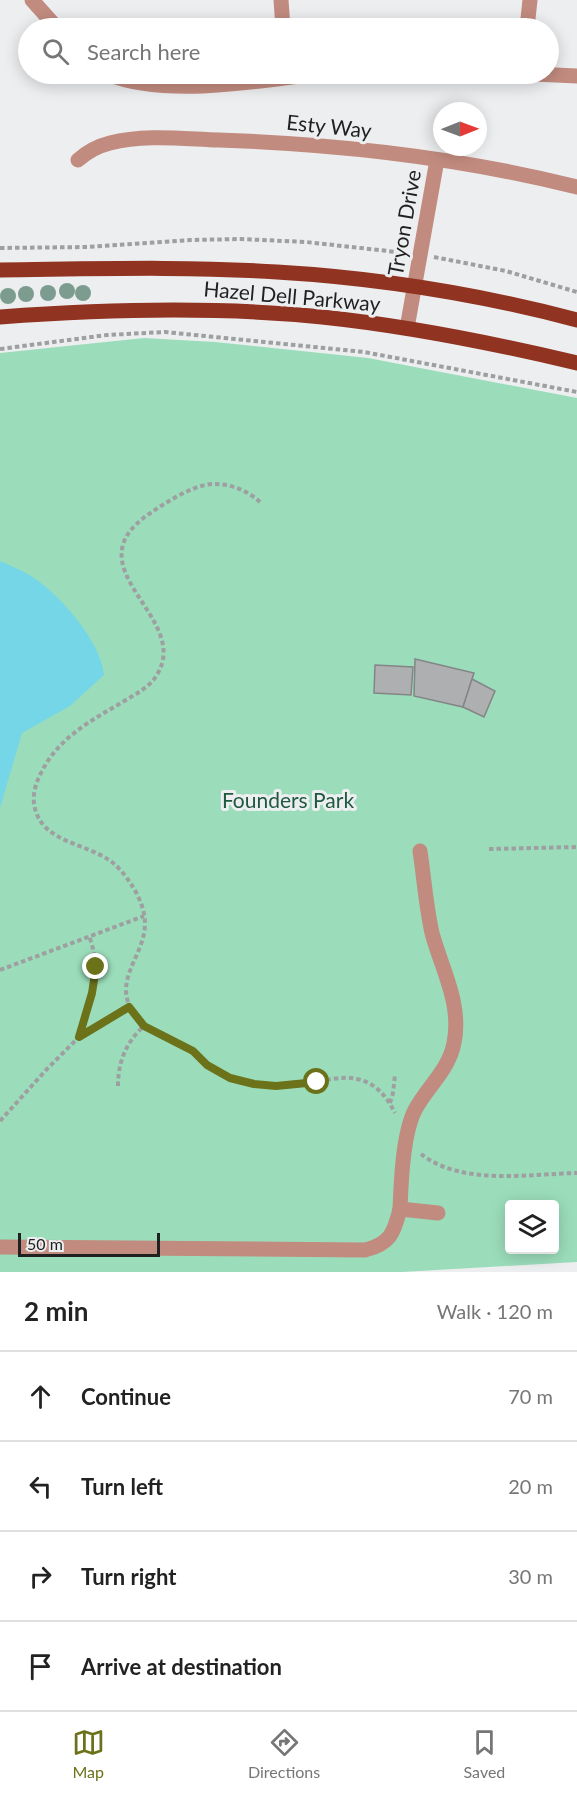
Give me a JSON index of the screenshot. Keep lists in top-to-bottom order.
{
  "streets": {
    "main road": ["Hazel Dell Parkway"],
    "street": ["Esty Way", "Tryon Drive"]
  },
  "crossings": [
    ["Esty Way", "Tryon Drive"],
    ["Tryon Drive", "Hazel Dell Parkway"]
  ],
  "parks": ["Founders Park"],
  "scale_bar": "50 m",
  "north": "right",
  "page": {
    "search": "Search here",
    "scale": "50 m",
    "heading": ["2 min", "Walk · 120 m"],
    "list": [
      ["Continue", "70 m"],
      ["Turn left", "20 m"],
      ["Turn right", "30 m"],
      "Arrive at destination"
    ],
    "nav": ["Map", "Directions", "Saved"]
  }
}
